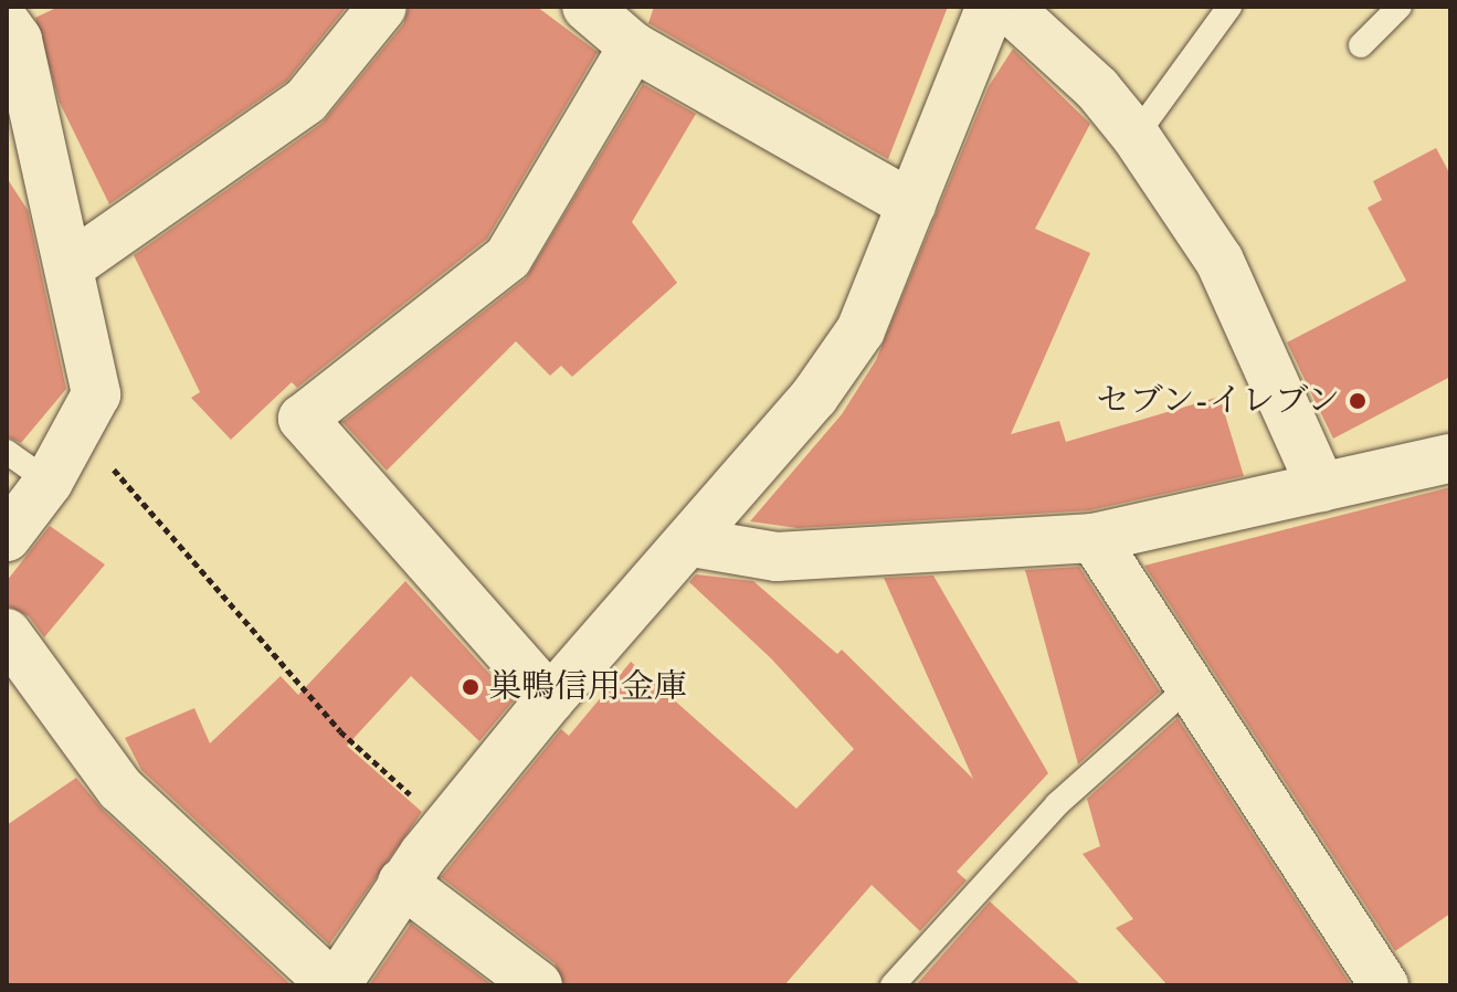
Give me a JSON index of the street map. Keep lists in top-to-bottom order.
{
  "places": ["セブン-イレブン", "巣鴨信用金庫"]
}
